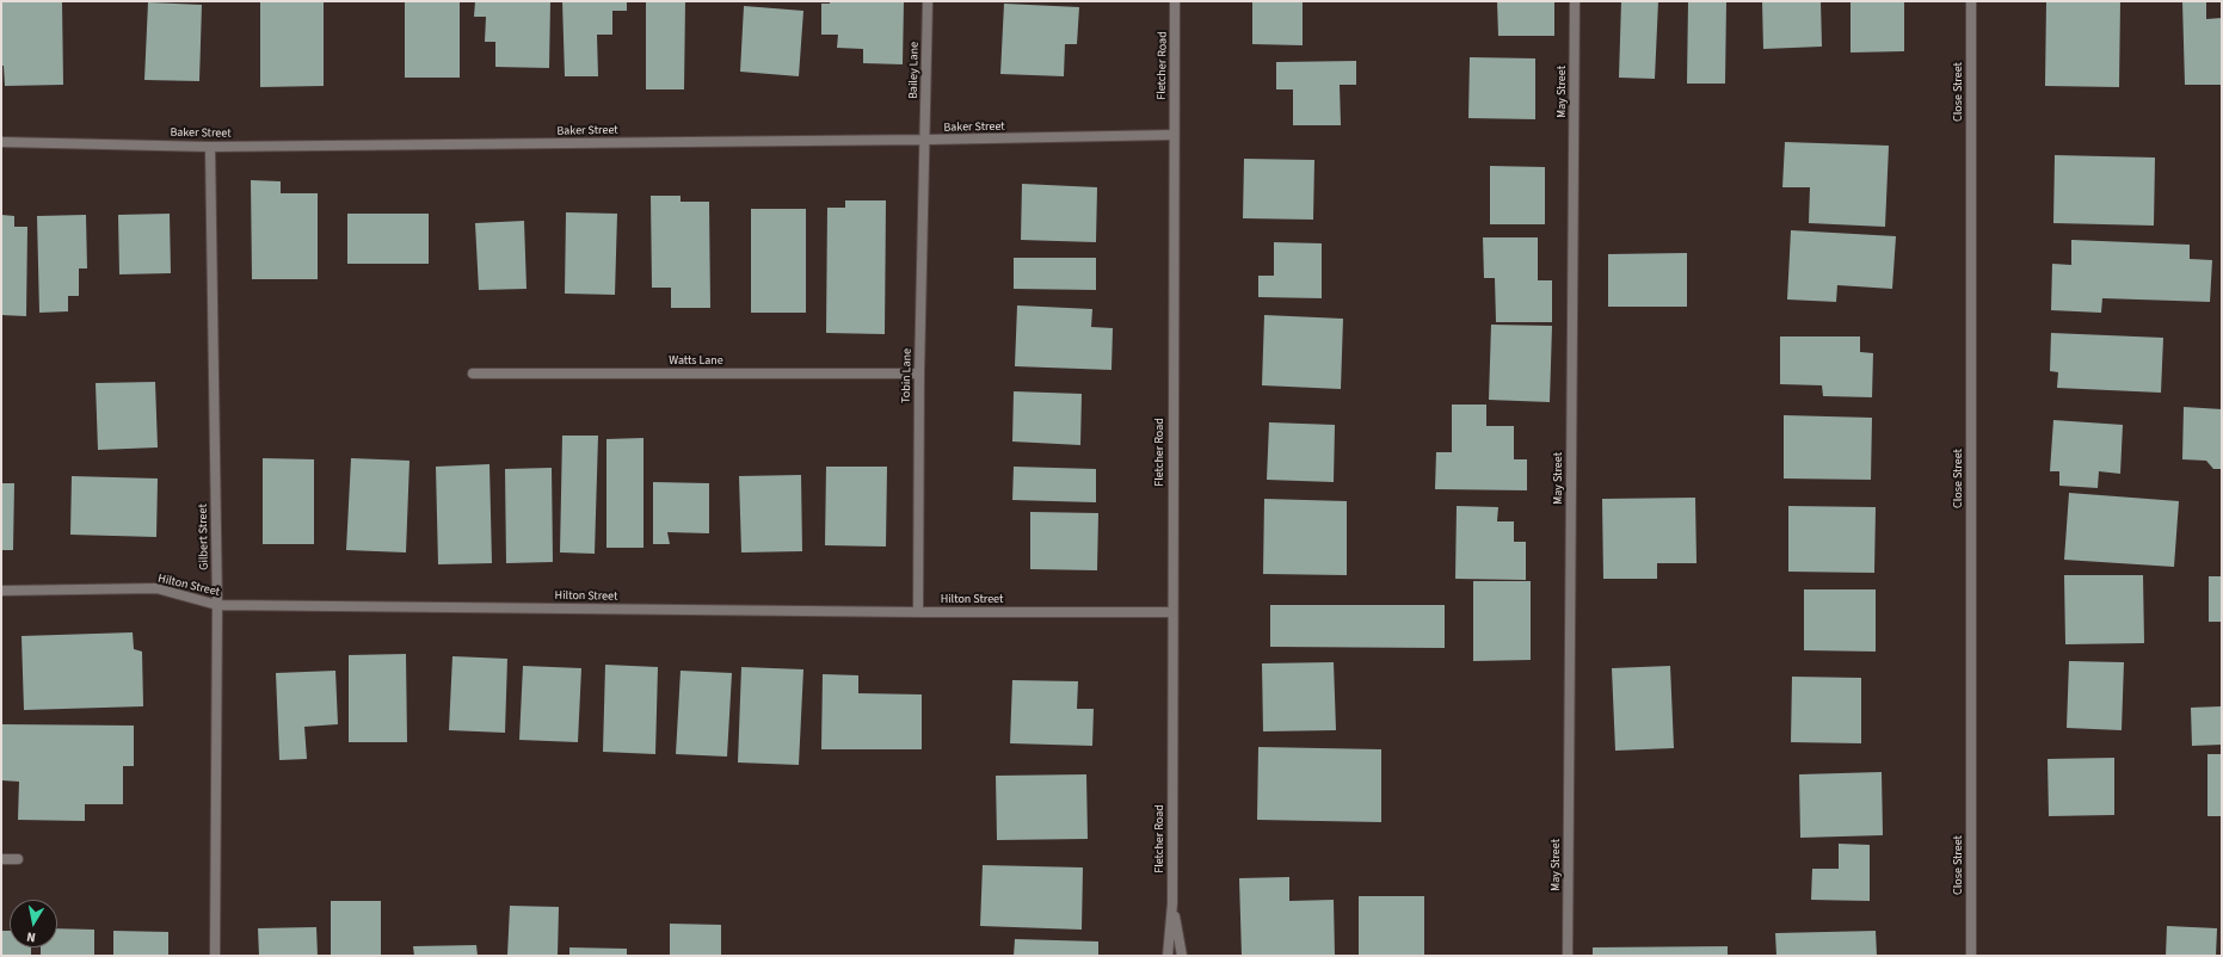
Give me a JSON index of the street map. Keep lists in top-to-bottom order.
{
  "streets": {
    "street": [
      "Fletcher Road",
      "Bailey Lane",
      "May Street",
      "Close Street",
      "Baker Street",
      "Watts Lane",
      "Tobin Lane",
      "Gilbert Street",
      "Hilton Street"
    ]
  },
  "crossings": [
    ["Fletcher Road", "Baker Street"],
    ["Fletcher Road", "Hilton Street"],
    ["Bailey Lane", "Baker Street"],
    ["Bailey Lane", "Tobin Lane"],
    ["Baker Street", "Tobin Lane"],
    ["Baker Street", "Gilbert Street"],
    ["Watts Lane", "Tobin Lane"],
    ["Tobin Lane", "Hilton Street"],
    ["Gilbert Street", "Hilton Street"]
  ],
  "north": "bottom"
}
